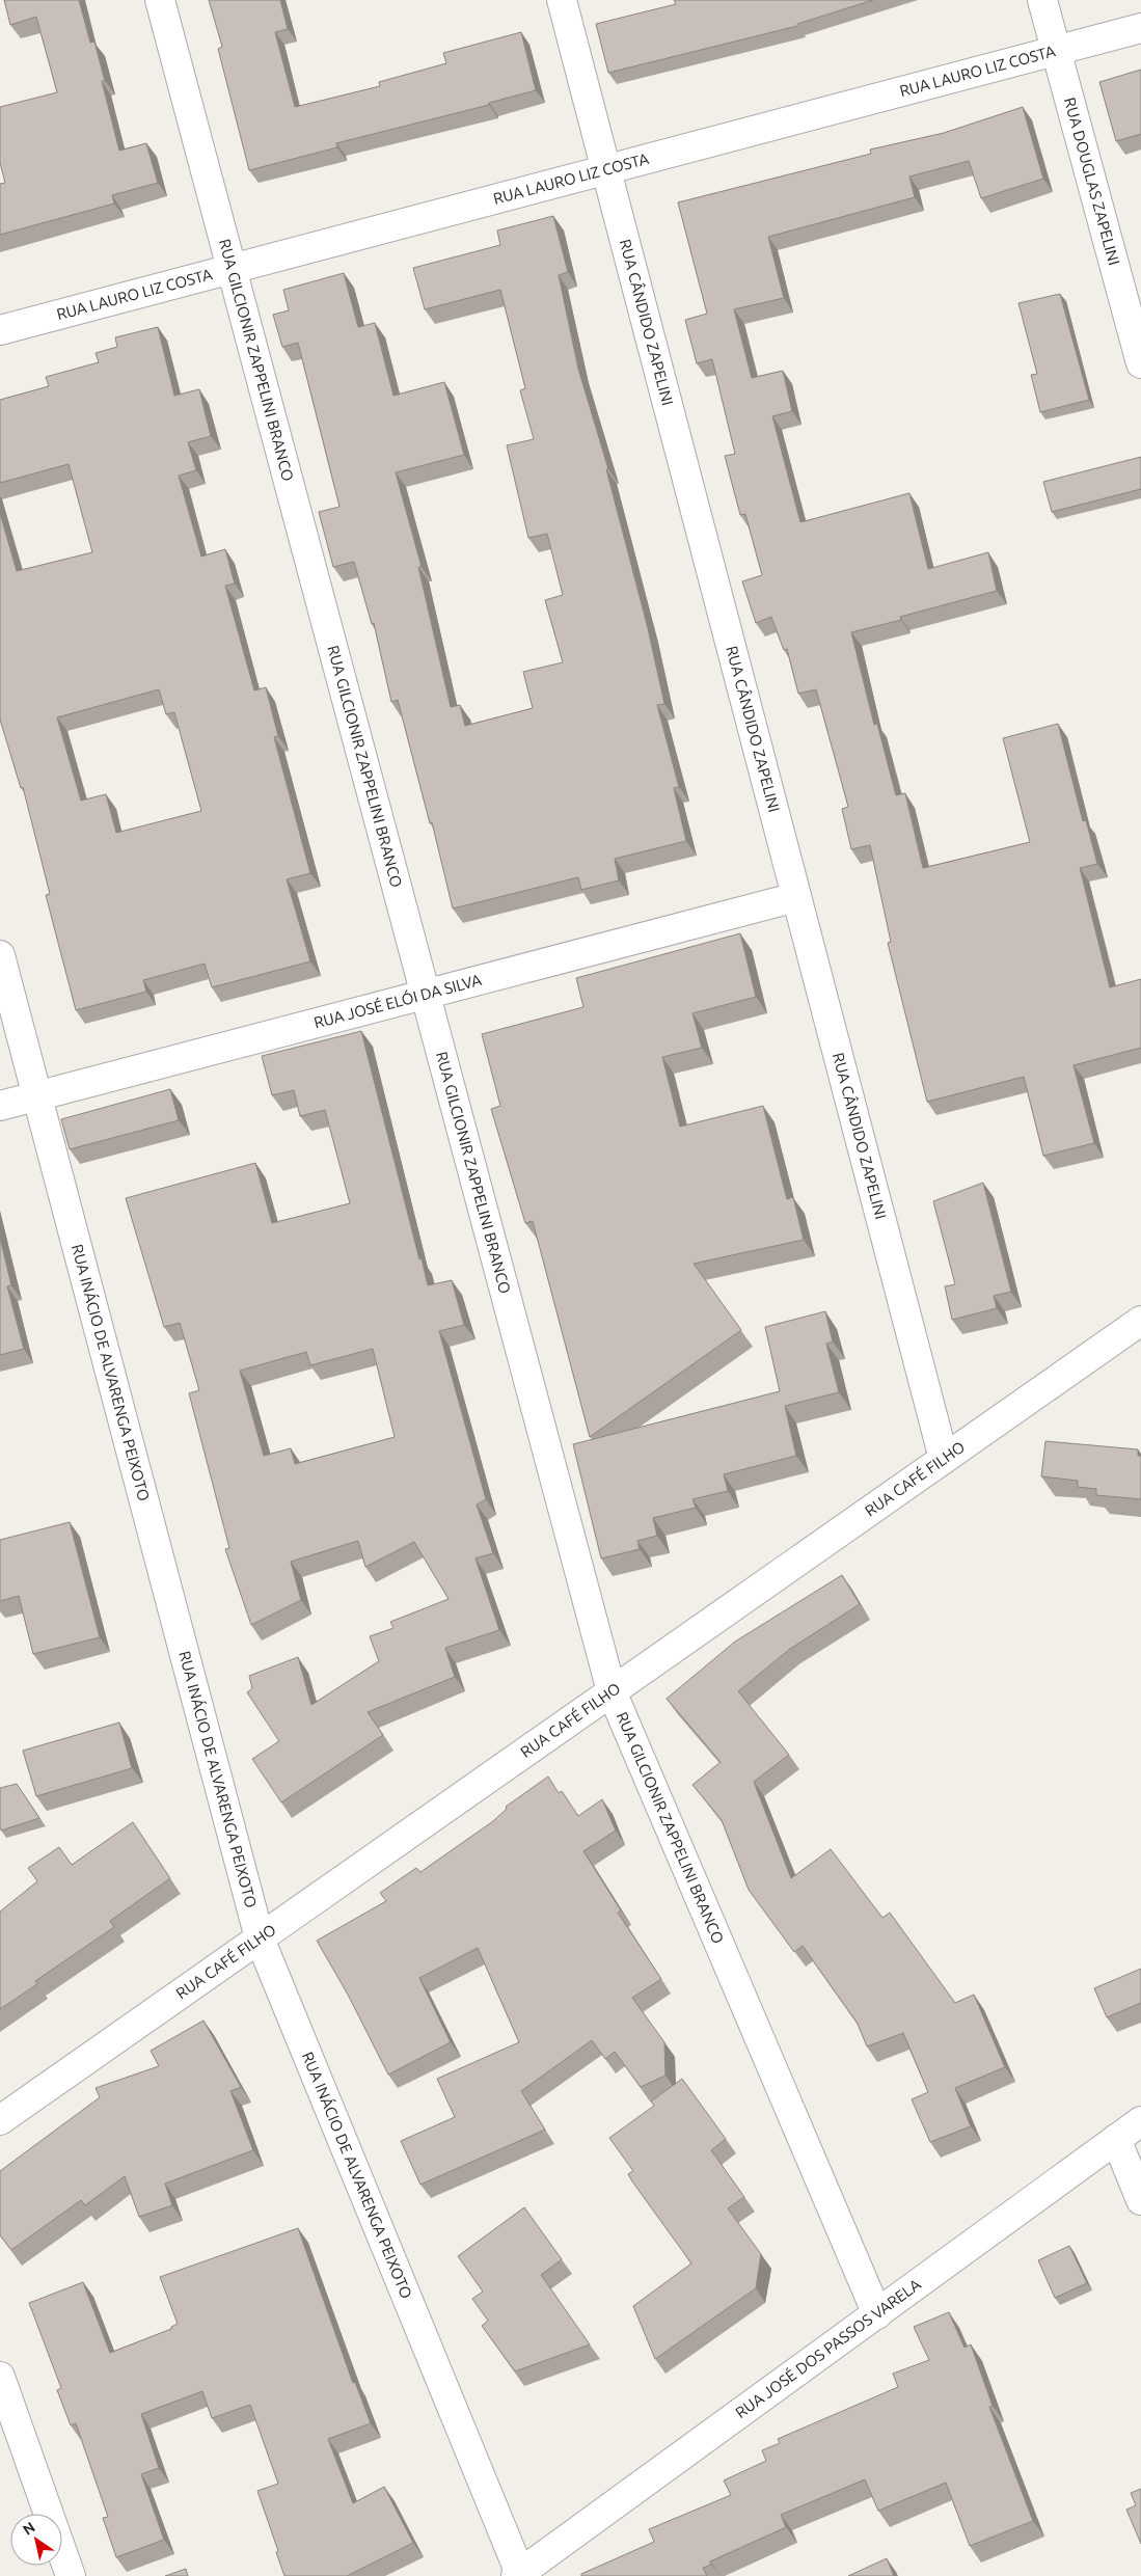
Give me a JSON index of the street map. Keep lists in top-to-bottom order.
{
  "streets": {
    "street": [
      "RUA LAURO LIZ COSTA",
      "RUA DOUGLAS ZAPELINI",
      "RUA CÂNDIDO ZAPELINI",
      "RUA GILCIONIR ZAPPELINI BRANCO",
      "RUA JOSÉ ELÓI DA SILVA",
      "RUA INÁCIO DE ALVARENGA PEIXOTO",
      "RUA CAFÉ FILHO",
      "RUA JOSÉ DOS PASSOS VARELA"
    ]
  },
  "crossings": [
    ["RUA LAURO LIZ COSTA", "RUA DOUGLAS ZAPELINI"],
    ["RUA LAURO LIZ COSTA", "RUA CÂNDIDO ZAPELINI"],
    ["RUA LAURO LIZ COSTA", "RUA GILCIONIR ZAPPELINI BRANCO"],
    ["RUA CÂNDIDO ZAPELINI", "RUA JOSÉ ELÓI DA SILVA"],
    ["RUA CÂNDIDO ZAPELINI", "RUA CAFÉ FILHO"],
    ["RUA GILCIONIR ZAPPELINI BRANCO", "RUA JOSÉ ELÓI DA SILVA"],
    ["RUA GILCIONIR ZAPPELINI BRANCO", "RUA CAFÉ FILHO"],
    ["RUA GILCIONIR ZAPPELINI BRANCO", "RUA JOSÉ DOS PASSOS VARELA"],
    ["RUA JOSÉ ELÓI DA SILVA", "RUA INÁCIO DE ALVARENGA PEIXOTO"],
    ["RUA INÁCIO DE ALVARENGA PEIXOTO", "RUA CAFÉ FILHO"],
    ["RUA INÁCIO DE ALVARENGA PEIXOTO", "RUA JOSÉ DOS PASSOS VARELA"]
  ],
  "north": "top left"
}
